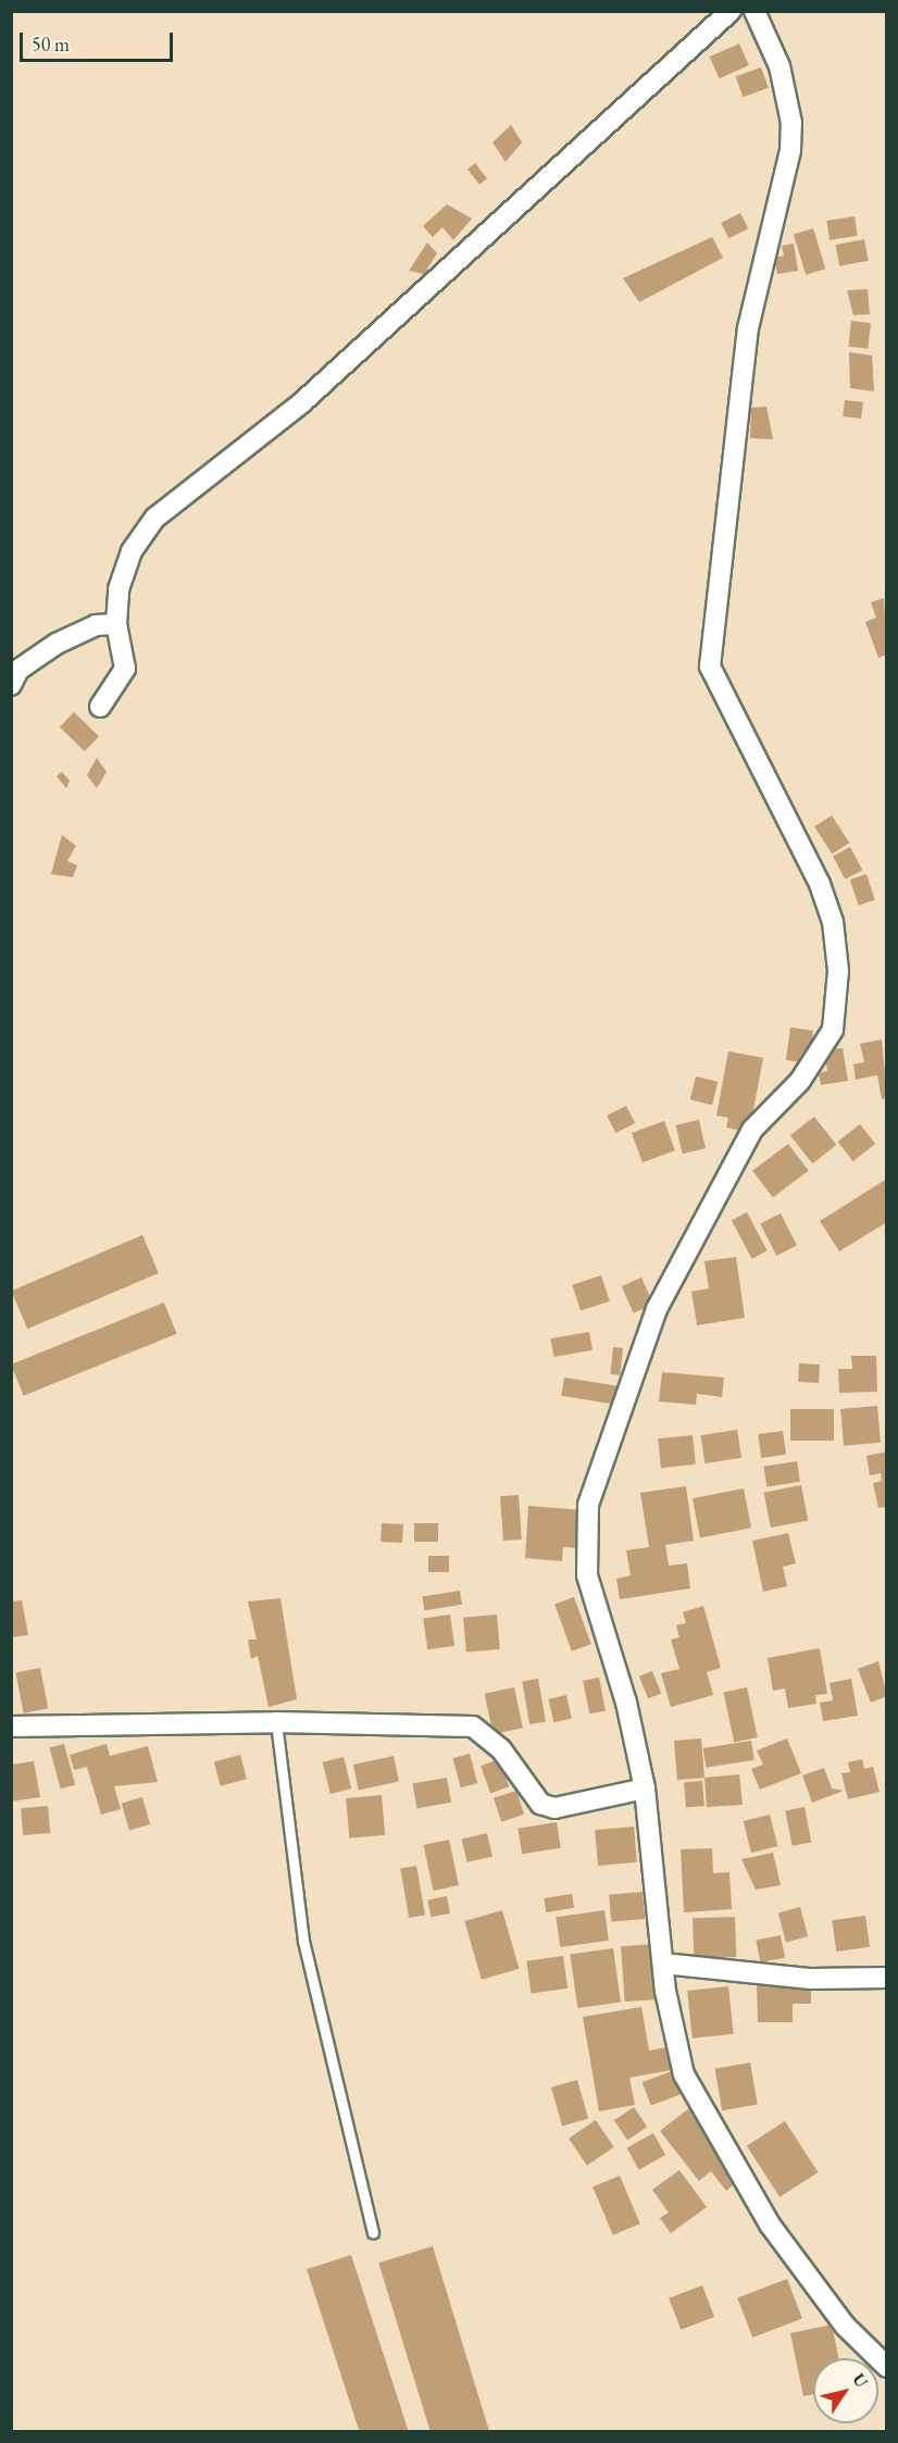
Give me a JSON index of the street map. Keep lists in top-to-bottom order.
{
  "scale_bar": "50 m",
  "north": "top right"
}
